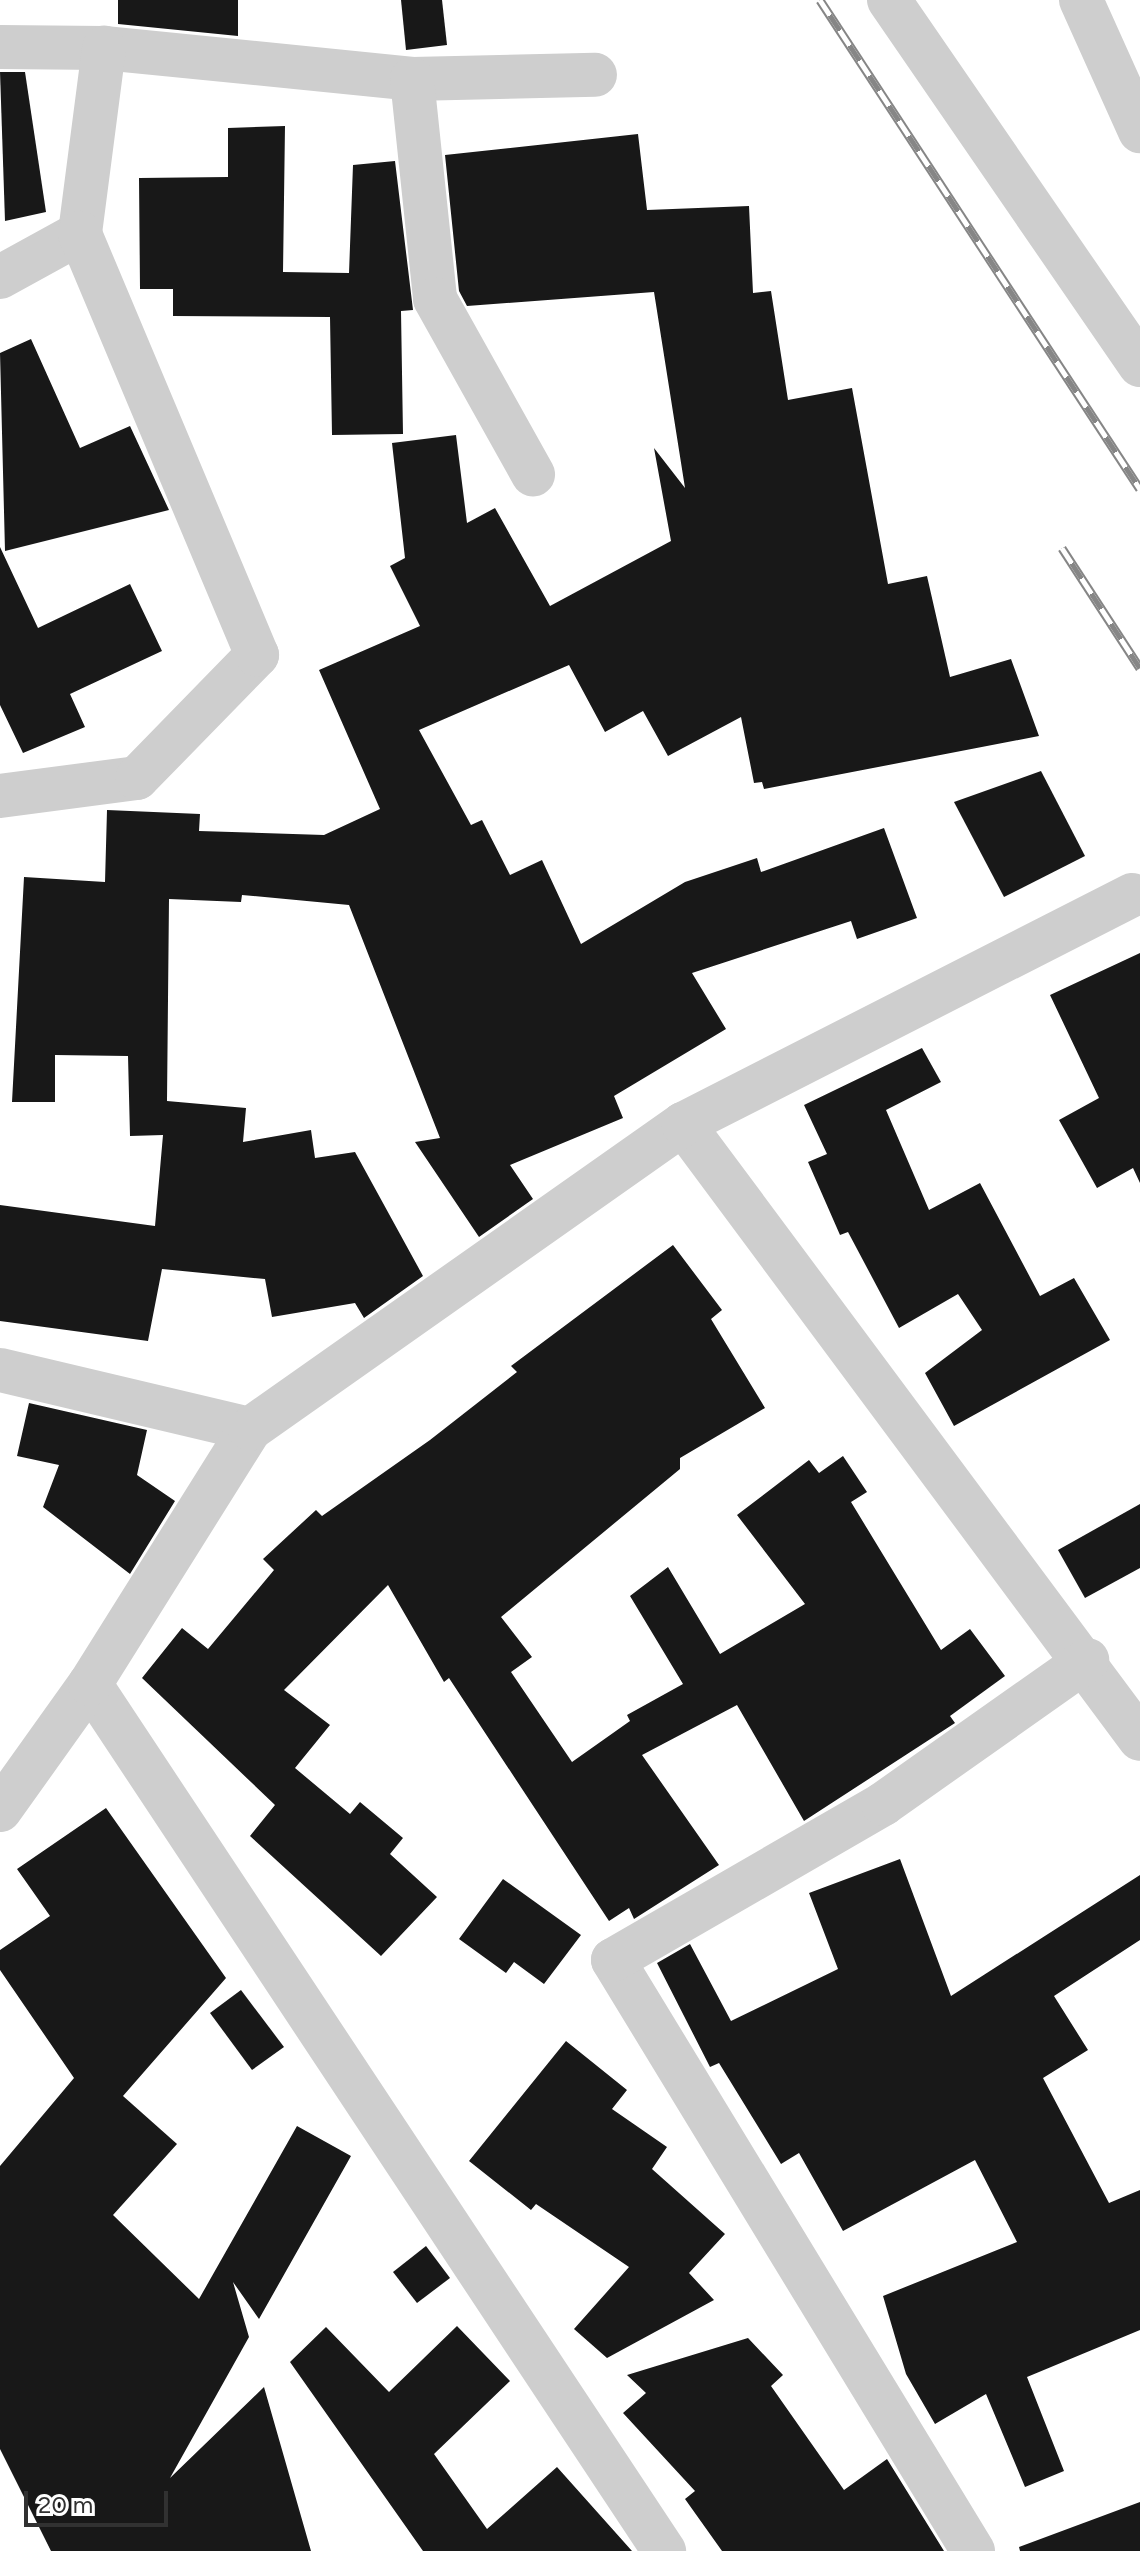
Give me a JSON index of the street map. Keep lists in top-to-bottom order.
{
  "scale_bar": "20 m"
}
